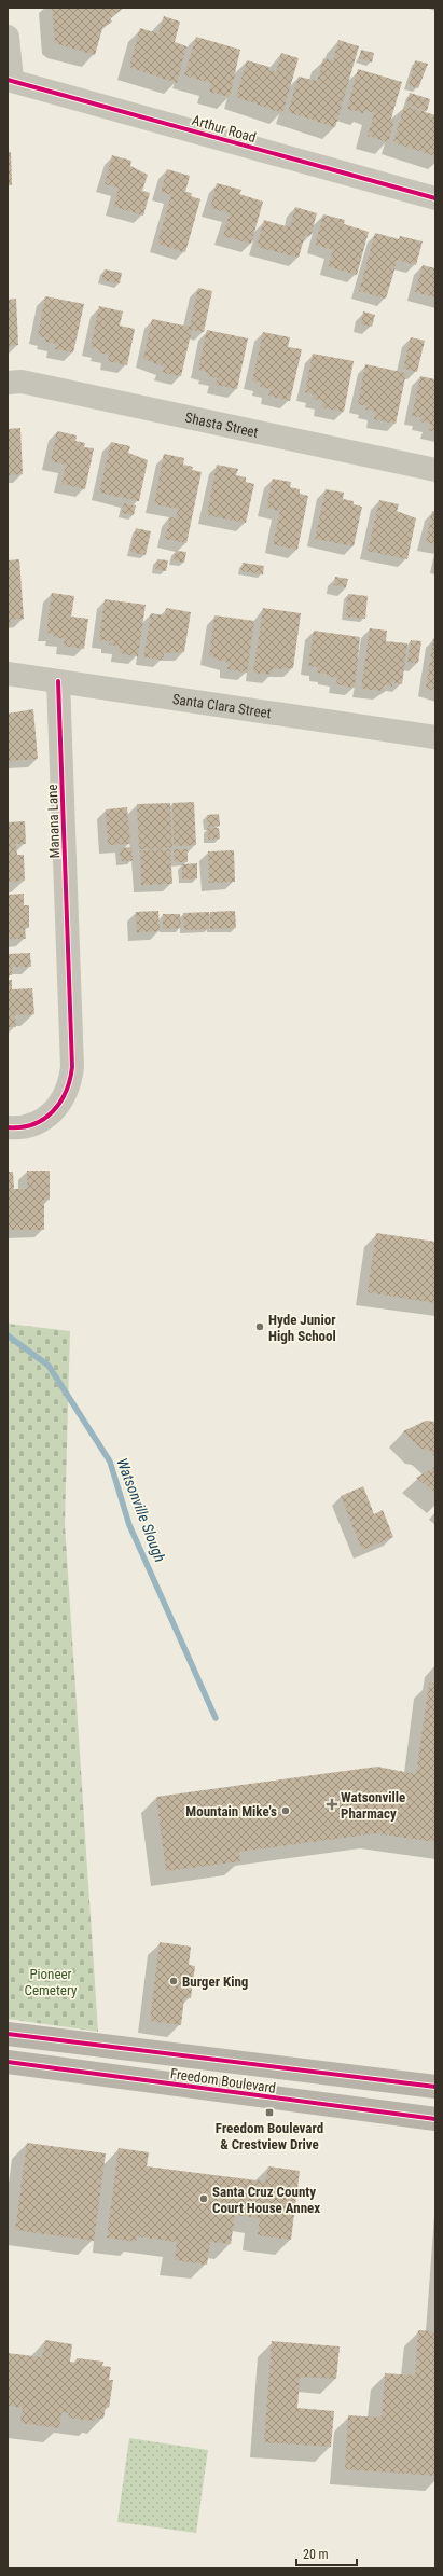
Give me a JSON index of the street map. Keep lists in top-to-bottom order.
{
  "streets": {
    "main road": ["Freedom Boulevard"],
    "street": [
      "Arthur Road",
      "Shasta Street",
      "Santa Clara Street",
      "Manana Lane"
    ]
  },
  "crossings": [
    ["Santa Clara Street", "Manana Lane"]
  ],
  "water": ["Watsonville Slough"],
  "parks": ["Pioneer Cemetery"],
  "places": {
    "other": [
      "Hyde Junior High School",
      "Mountain Mike's",
      "Burger King",
      "Santa Cruz County Court House Annex"
    ],
    "health": ["Watsonville Pharmacy"],
    "transit": ["Freedom Boulevard & Crestview Drive"]
  },
  "scale_bar": "20 m"
}
